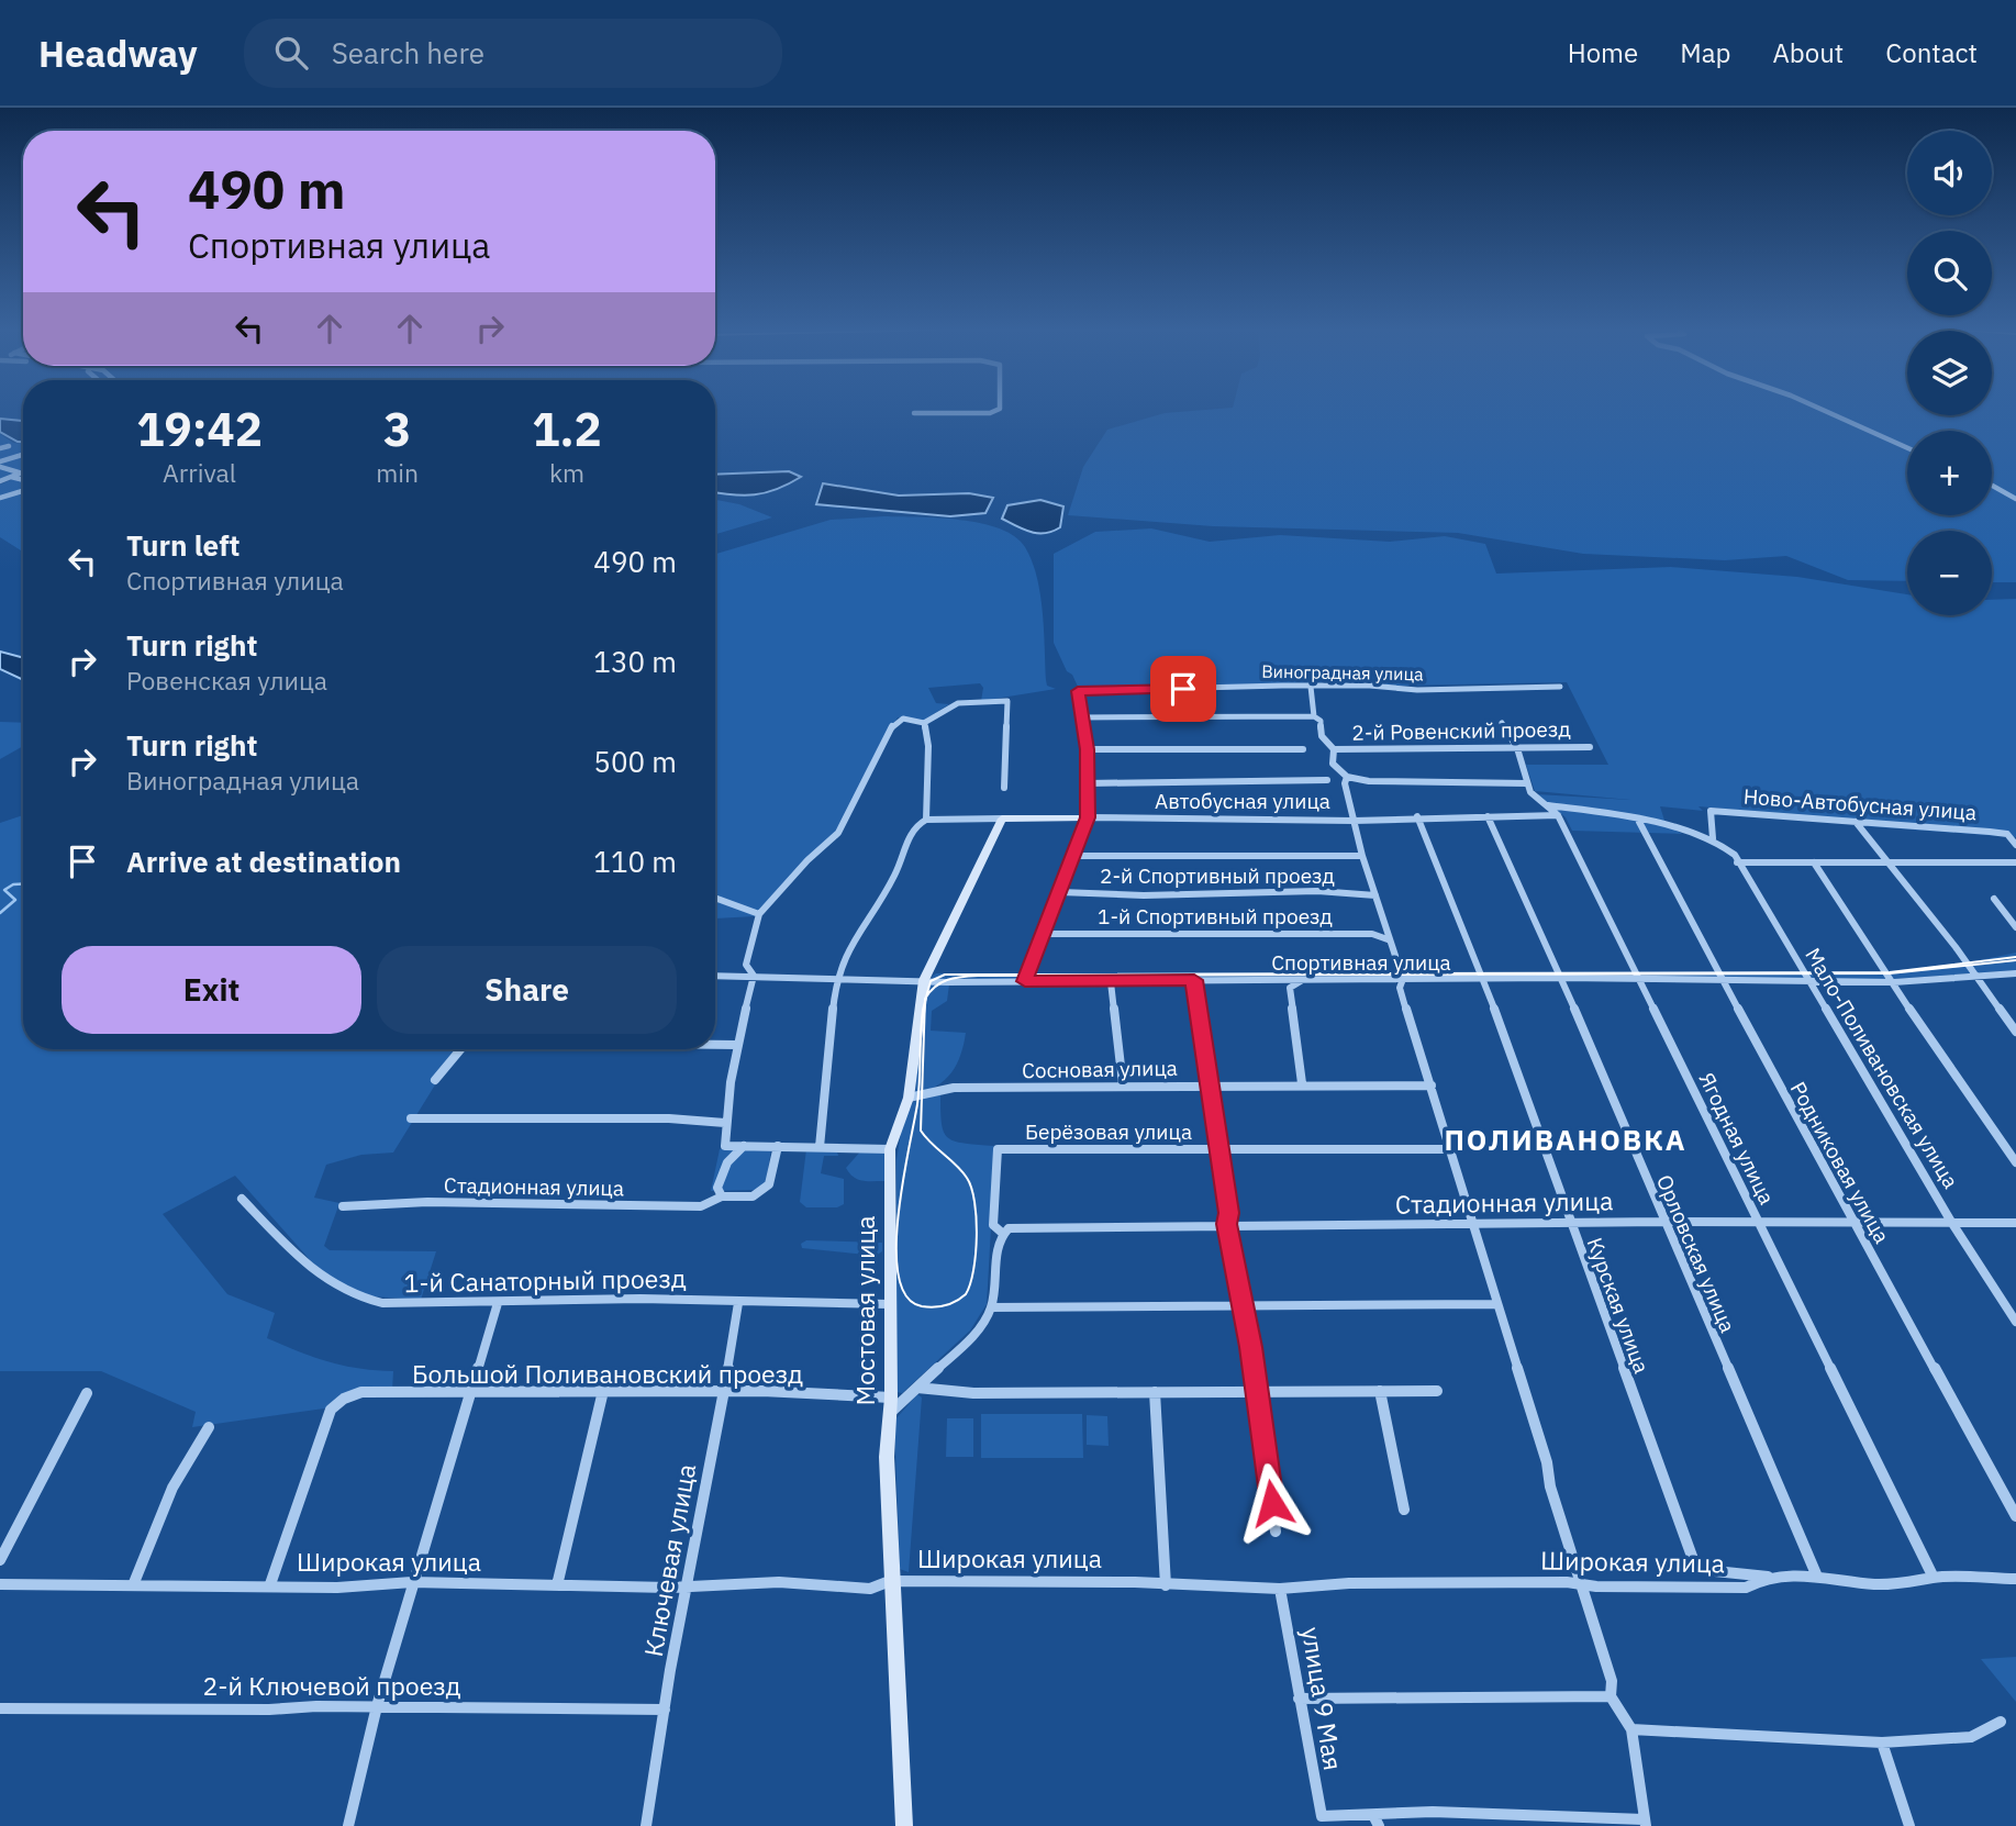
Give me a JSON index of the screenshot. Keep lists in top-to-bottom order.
{
  "streets": {
    "street": [
      "Виноградная улица",
      "2-й Ровенский проезд",
      "Автобусная улица",
      "Ново-Автобусная улица",
      "2-й Спортивный проезд",
      "1-й Спортивный проезд",
      "Спортивная улица",
      "Мало-Поливановская улица",
      "Сосновая улица",
      "Берёзовая улица",
      "Ягодная улица",
      "Родниковая улица",
      "Стадионная улица",
      "Орловская улица",
      "1-й Санаторный проезд",
      "Курская улица",
      "Мостовая улица",
      "Большой Поливановский проезд",
      "Широкая улица",
      "Ключевая улица",
      "2-й Ключевой проезд",
      "улица 9 Мая"
    ]
  },
  "crossings": [
    ["2-й Ровенский проезд", "Ягодная улица"],
    ["Автобусная улица", "Ягодная улица"],
    ["Автобусная улица", "Орловская улица"],
    ["Автобусная улица", "Курская улица"],
    ["Автобусная улица", "Мостовая улица"],
    ["Ново-Автобусная улица", "Мало-Поливановская улица"],
    ["Спортивная улица", "Мало-Поливановская улица"],
    ["Спортивная улица", "Ягодная улица"],
    ["Спортивная улица", "Родниковая улица"],
    ["Спортивная улица", "Орловская улица"],
    ["Спортивная улица", "Курская улица"],
    ["Спортивная улица", "Мостовая улица"],
    ["Мало-Поливановская улица", "Стадионная улица"],
    ["Сосновая улица", "Мостовая улица"],
    ["Берёзовая улица", "Стадионная улица"],
    ["Ягодная улица", "Стадионная улица"],
    ["Ягодная улица", "Широкая улица"],
    ["Родниковая улица", "Стадионная улица"],
    ["Стадионная улица", "Орловская улица"],
    ["Стадионная улица", "Курская улица"],
    ["Орловская улица", "Широкая улица"],
    ["1-й Санаторный проезд", "Мостовая улица"],
    ["1-й Санаторный проезд", "Ключевая улица"],
    ["Курская улица", "Широкая улица"],
    ["Мостовая улица", "Большой Поливановский проезд"],
    ["Мостовая улица", "Широкая улица"],
    ["Большой Поливановский проезд", "Широкая улица"],
    ["Большой Поливановский проезд", "Ключевая улица"],
    ["Широкая улица", "Ключевая улица"],
    ["Широкая улица", "улица 9 Мая"],
    ["Ключевая улица", "2-й Ключевой проезд"]
  ],
  "districts": ["ПОЛИВАНОВКА"],
  "page": {
    "header": "Headway",
    "search": "Search here",
    "nav": [
      "Home",
      "Map",
      "About",
      "Contact"
    ],
    "map_buttons": ["+", "−"],
    "turn": ["490 m", "Спортивная улица"],
    "eta": [
      "19:42",
      "Arrival",
      "3",
      "min",
      "1.2",
      "km"
    ],
    "list": [
      {
        "name": "Turn left",
        "note": "Спортивная улица",
        "value": "490 m"
      },
      {
        "name": "Turn right",
        "note": "Ровенская улица",
        "value": "130 m"
      },
      {
        "name": "Turn right",
        "note": "Виноградная улица",
        "value": "500 m"
      },
      {
        "name": "Arrive at destination",
        "value": "110 m"
      }
    ],
    "buttons": ["Exit", "Share"]
  }
}
